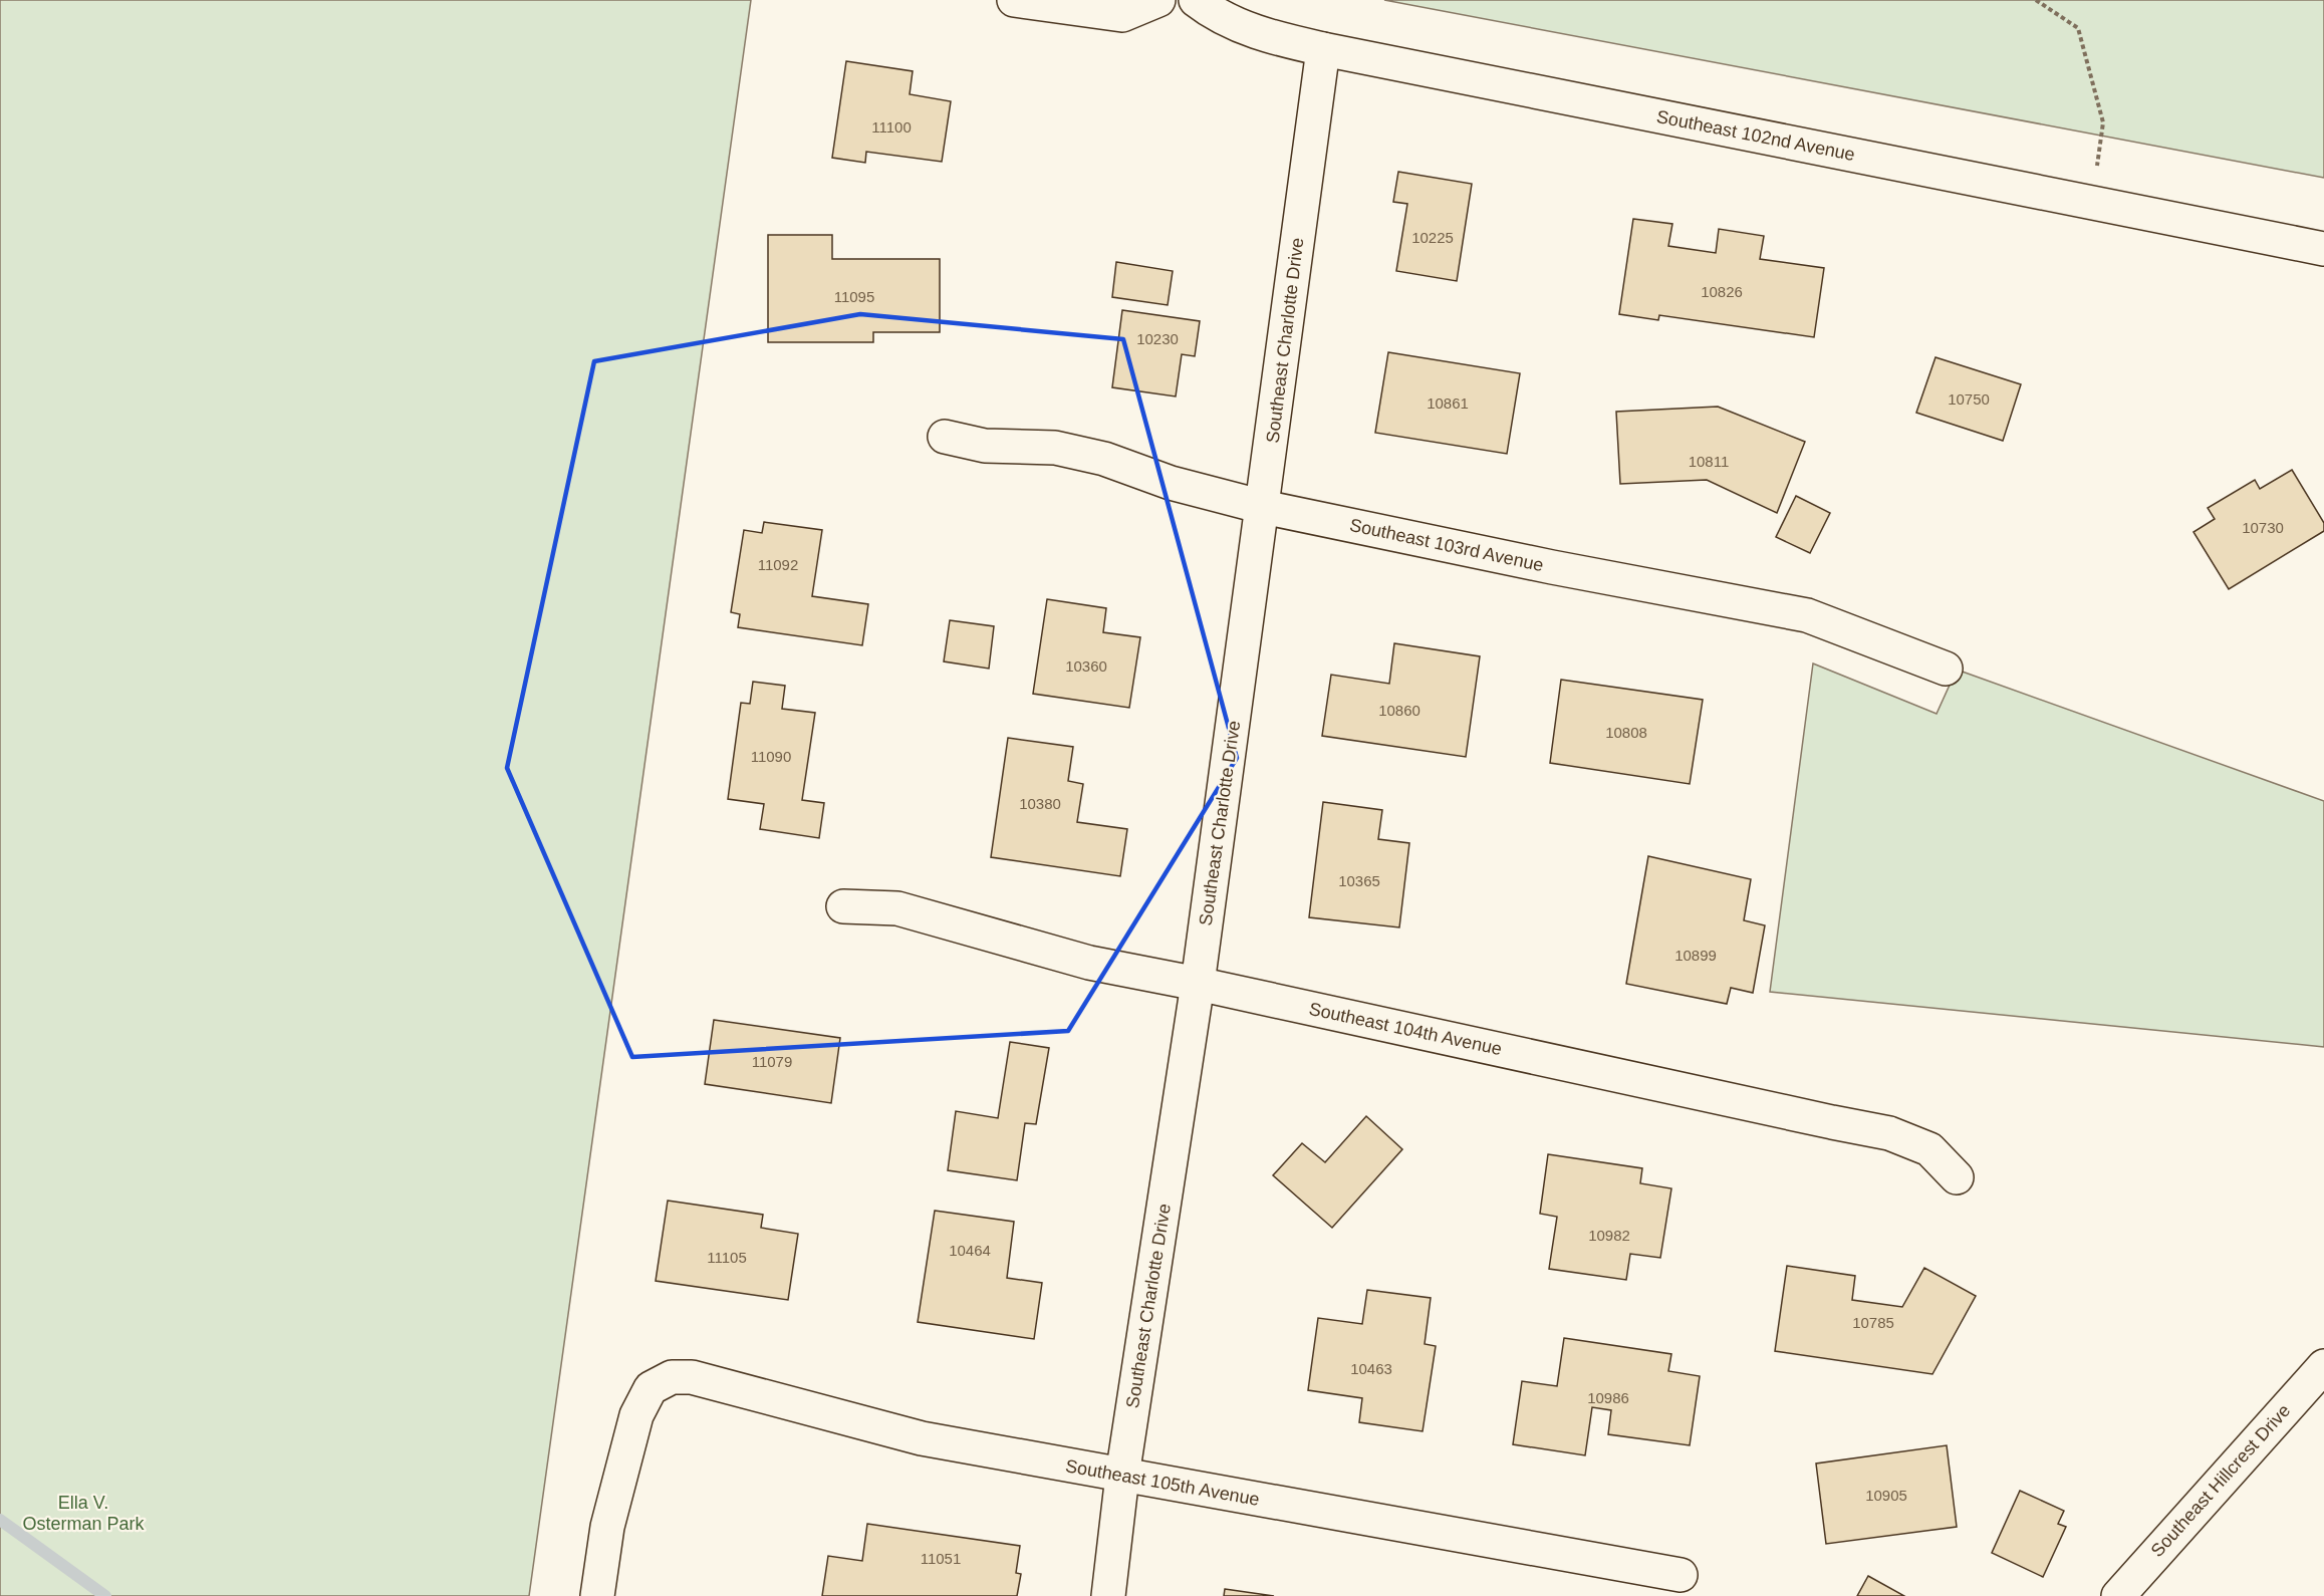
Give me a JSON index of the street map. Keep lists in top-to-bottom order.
{
  "streets": {
    "street": [
      "Southeast 102nd Avenue",
      "Southeast Charlotte Drive",
      "Southeast 103rd Avenue",
      "Southeast 104th Avenue",
      "Southeast Hillcrest Drive",
      "Southeast 105th Avenue"
    ]
  },
  "crossings": [
    ["Southeast 102nd Avenue", "Southeast Charlotte Drive"],
    ["Southeast Charlotte Drive", "Southeast 103rd Avenue"],
    ["Southeast Charlotte Drive", "Southeast 104th Avenue"],
    ["Southeast Charlotte Drive", "Southeast 105th Avenue"]
  ],
  "parks": ["Ella V. Osterman Park"],
  "house_numbers": [
    "11100",
    "10225",
    "10826",
    "11095",
    "10230",
    "10750",
    "10861",
    "10811",
    "10730",
    "11092",
    "10360",
    "10860",
    "10808",
    "11090",
    "10380",
    "10365",
    "10899",
    "11079",
    "10982",
    "10464",
    "11105",
    "10785",
    "10463",
    "10986",
    "10905",
    "11051"
  ]
}
